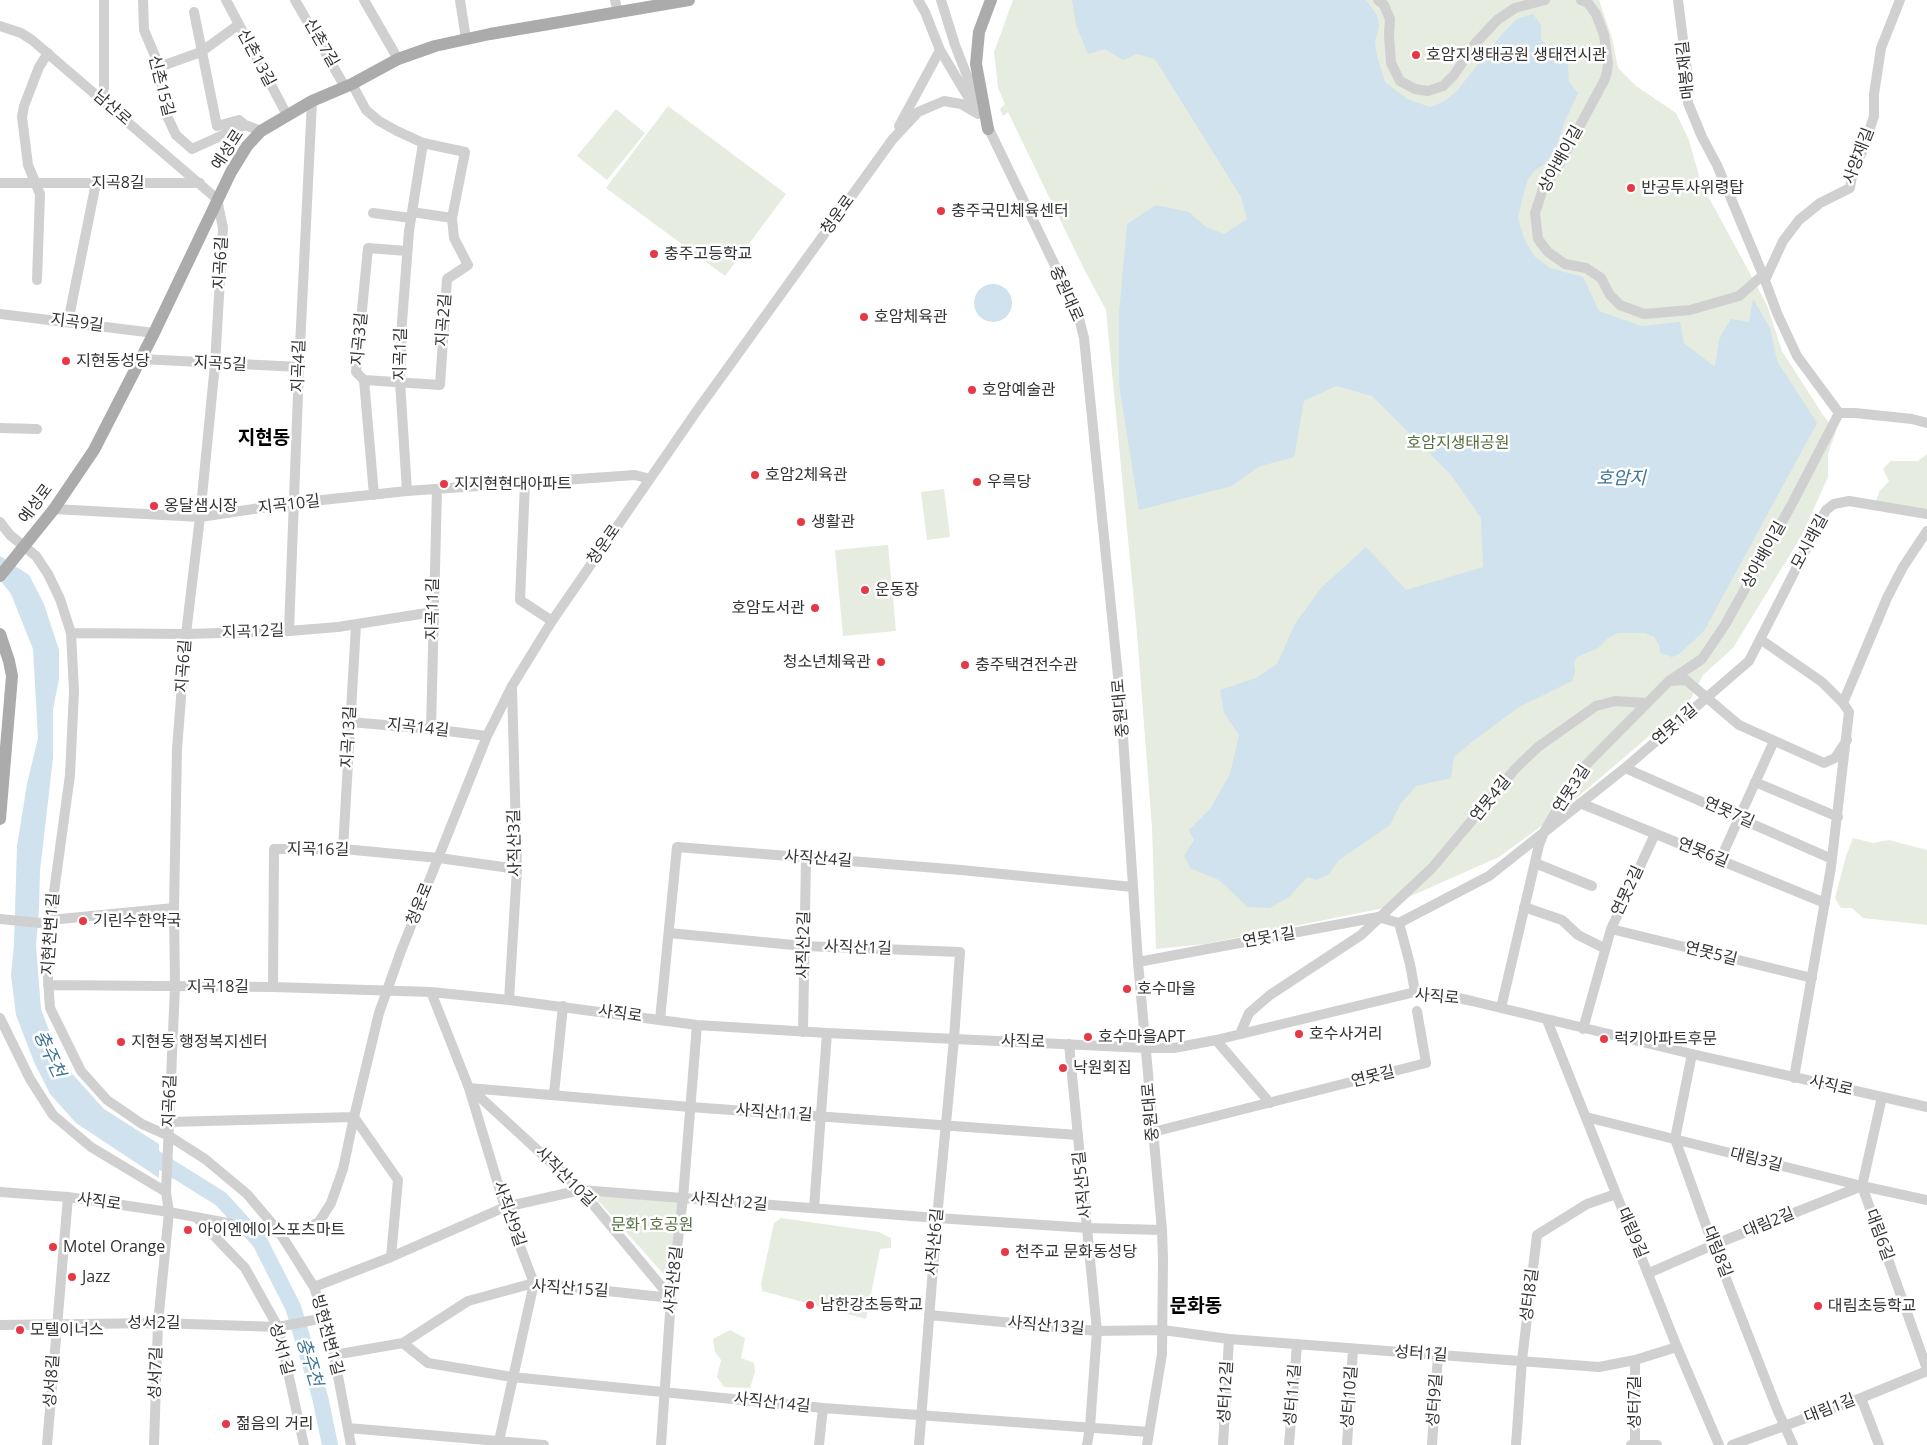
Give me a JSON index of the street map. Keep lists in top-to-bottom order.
{
  "streets": {
    "main road": ["예성로"],
    "street": [
      "신촌7길",
      "신촌13길",
      "매봉재길",
      "신촌15길",
      "남산로",
      "사양재길",
      "상아배이길",
      "지곡8길",
      "청운로",
      "지곡6길",
      "중원대로",
      "지곡2길",
      "지곡9길",
      "지곡3길",
      "지곡1길",
      "지곡5길",
      "지곡4길",
      "지곡10길",
      "모시래길",
      "지곡11길",
      "지곡12길",
      "연못1길",
      "지곡14길",
      "지곡13길",
      "연못3길",
      "연못4길",
      "연못7길",
      "사직산3길",
      "지곡16길",
      "연못6길",
      "사직산4길",
      "연못2길",
      "지현천변1길",
      "사직산2길",
      "사직산1길",
      "연못5길",
      "지곡18길",
      "사직로",
      "연못길",
      "사직산11길",
      "대림3길",
      "사직산10길",
      "사직산5길",
      "사직산12길",
      "사직산9길",
      "대림2길",
      "대림9길",
      "대림6길",
      "사직산6길",
      "대림8길",
      "사직산8길",
      "사직산15길",
      "성터8길",
      "성서2길",
      "사직산13길",
      "빙현천변1길",
      "성서1길",
      "성터1길",
      "성서7길",
      "성서8길",
      "성터12길",
      "성터11길",
      "성터10길",
      "성터9길",
      "성터7길",
      "사직산14길",
      "대림1길"
    ]
  },
  "crossings": [
    ["신촌7길", "예성로"],
    ["신촌13길", "예성로"],
    ["매봉재길", "사양재길"],
    ["매봉재길", "상아배이길"],
    ["남산로", "예성로"],
    ["남산로", "지곡8길"],
    ["남산로", "지곡6길"],
    ["예성로", "지곡6길"],
    ["예성로", "지곡9길"],
    ["예성로", "지곡5길"],
    ["예성로", "지곡4길"],
    ["예성로", "지곡10길"],
    ["예성로", "지현천변1길"],
    ["사양재길", "상아배이길"],
    ["청운로", "지곡10길"],
    ["청운로", "지곡14길"],
    ["청운로", "사직산3길"],
    ["청운로", "지곡16길"],
    ["청운로", "지곡18길"],
    ["청운로", "사직로"],
    ["지곡6길", "지곡5길"],
    ["지곡6길", "지곡10길"],
    ["지곡6길", "지곡12길"],
    ["지곡6길", "지현천변1길"],
    ["지곡6길", "지곡18길"],
    ["지곡6길", "성서7길"],
    ["중원대로", "연못1길"],
    ["중원대로", "사직산4길"],
    ["중원대로", "사직로"],
    ["중원대로", "연못길"],
    ["중원대로", "사직산12길"],
    ["중원대로", "사직산13길"],
    ["중원대로", "성터1길"],
    ["중원대로", "사직산14길"],
    ["지곡2길", "지곡1길"],
    ["지곡3길", "지곡1길"],
    ["지곡3길", "지곡10길"],
    ["지곡1길", "지곡10길"],
    ["지곡5길", "지곡4길"],
    ["지곡4길", "지곡10길"],
    ["지곡4길", "지곡12길"],
    ["지곡10길", "지곡11길"],
    ["모시래길", "연못1길"],
    ["지곡11길", "지곡12길"],
    ["지곡11길", "지곡14길"],
    ["지곡12길", "지곡13길"],
    ["지곡12길", "지현천변1길"],
    ["연못1길", "연못3길"],
    ["연못1길", "연못4길"],
    ["연못1길", "연못7길"],
    ["연못1길", "연못6길"],
    ["지곡14길", "지곡13길"],
    ["지곡13길", "지곡16길"],
    ["연못3길", "연못4길"],
    ["연못3길", "사직로"],
    ["연못4길", "사직로"],
    ["사직산3길", "지곡16길"],
    ["사직산3길", "사직로"],
    ["지곡16길", "지곡18길"],
    ["연못6길", "연못2길"],
    ["사직산4길", "사직산2길"],
    ["사직산4길", "사직산1길"],
    ["사직산4길", "사직로"],
    ["연못2길", "연못5길"],
    ["연못2길", "사직로"],
    ["지현천변1길", "지곡18길"],
    ["지현천변1길", "사직로"],
    ["지현천변1길", "빙현천변1길"],
    ["사직산2길", "사직산1길"],
    ["사직산2길", "사직로"],
    ["사직산1길", "사직로"],
    ["사직산1길", "사직산6길"],
    ["지곡18길", "사직로"],
    ["사직로", "사직산5길"],
    ["사직로", "사직산9길"],
    ["사직로", "대림9길"],
    ["사직로", "사직산6길"],
    ["사직로", "사직산8길"],
    ["사직로", "빙현천변1길"],
    ["사직로", "성서1길"],
    ["사직로", "성서7길"],
    ["사직로", "성서8길"],
    ["사직산11길", "사직산10길"],
    ["사직산11길", "사직산5길"],
    ["사직산11길", "사직산9길"],
    ["사직산11길", "사직산6길"],
    ["사직산11길", "사직산8길"],
    ["대림3길", "대림2길"],
    ["대림3길", "대림9길"],
    ["대림3길", "대림6길"],
    ["대림3길", "대림8길"],
    ["사직산10길", "사직산12길"],
    ["사직산10길", "사직산9길"],
    ["사직산10길", "사직산8길"],
    ["사직산10길", "사직산15길"],
    ["사직산5길", "사직산12길"],
    ["사직산5길", "사직산13길"],
    ["사직산5길", "사직산14길"],
    ["사직산12길", "사직산9길"],
    ["사직산12길", "사직산6길"],
    ["사직산12길", "사직산8길"],
    ["사직산12길", "빙현천변1길"],
    ["사직산9길", "사직산15길"],
    ["대림2길", "대림9길"],
    ["대림2길", "대림6길"],
    ["대림2길", "대림8길"],
    ["대림9길", "성터8길"],
    ["대림9길", "성터1길"],
    ["대림6길", "대림1길"],
    ["사직산6길", "사직산13길"],
    ["사직산6길", "사직산14길"],
    ["대림8길", "대림1길"],
    ["사직산8길", "사직산15길"],
    ["사직산8길", "사직산14길"],
    ["사직산15길", "빙현천변1길"],
    ["사직산15길", "사직산14길"],
    ["성터8길", "성터1길"],
    ["성서2길", "빙현천변1길"],
    ["성서2길", "성서1길"],
    ["성서2길", "성서7길"],
    ["성서2길", "성서8길"],
    ["사직산13길", "성터1길"],
    ["성터1길", "성터12길"],
    ["성터1길", "성터11길"],
    ["성터1길", "성터10길"],
    ["성터1길", "성터9길"],
    ["성터1길", "성터7길"]
  ],
  "districts": ["지현동", "문화동"],
  "water": ["호암지", "충주천"],
  "parks": ["호암지생태공원", "문화1호공원"],
  "places": [
    "호암지생태공원 생태전시관",
    "반공투사위령탑",
    "충주국민체육센터",
    "충주고등학교",
    "호암체육관",
    "지현동성당",
    "호암예술관",
    "호암2체육관",
    "우륵당",
    "지지현현대아파트",
    "옹달샘시장",
    "생활관",
    "운동장",
    "호암도서관",
    "청소년체육관",
    "충주택견전수관",
    "기린수한약국",
    "호수마을",
    "호수사거리",
    "호수마을APT",
    "럭키아파트후문",
    "지현동 행정복지센터",
    "낙원회집",
    "아이엔에이스포츠마트",
    "Motel Orange",
    "천주교 문화동성당",
    "Jazz",
    "남한강초등학교",
    "대림초등학교",
    "모텔이너스",
    "젊음의 거리"
  ]
}
